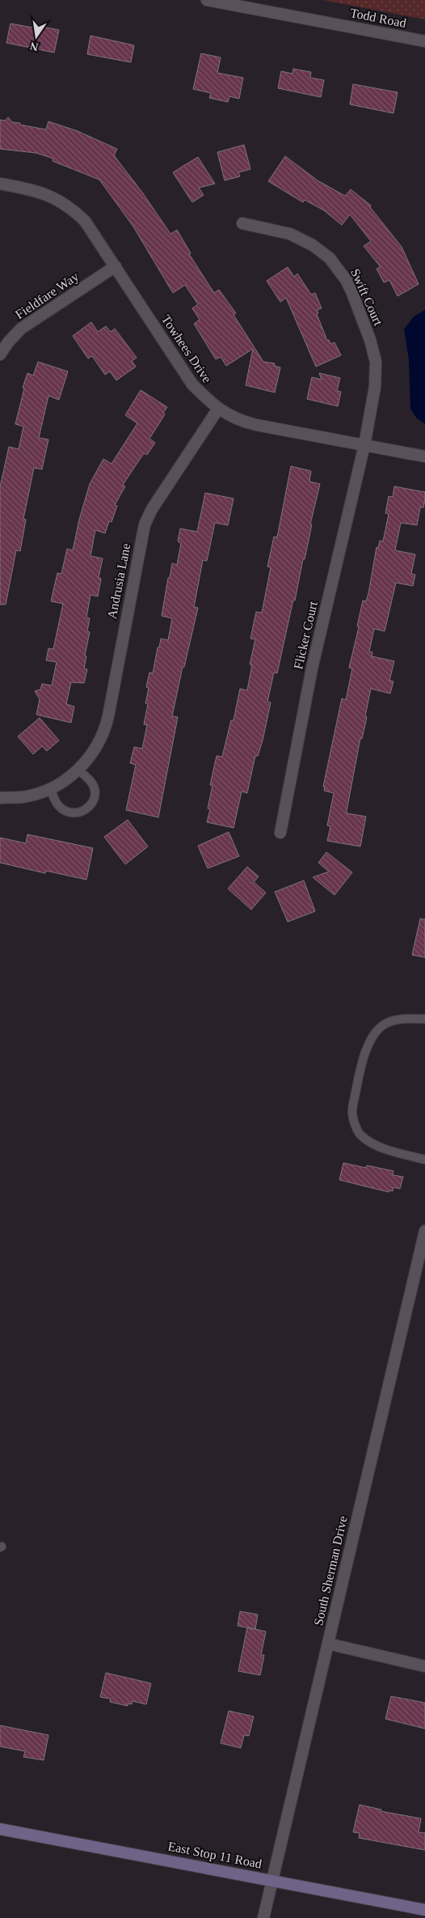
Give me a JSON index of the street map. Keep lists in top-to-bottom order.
{
  "streets": {
    "main road": ["East Stop 11 Road"],
    "street": [
      "Todd Road",
      "Fieldfare Way",
      "Swift Court",
      "Towhees Drive",
      "Andrusia Lane",
      "Flicker Court",
      "South Sherman Drive"
    ]
  },
  "crossings": [
    ["Fieldfare Way", "Towhees Drive"],
    ["Swift Court", "Towhees Drive"],
    ["Swift Court", "Flicker Court"],
    ["Towhees Drive", "Andrusia Lane"],
    ["Towhees Drive", "Flicker Court"],
    ["South Sherman Drive", "East Stop 11 Road"]
  ],
  "north": "bottom"
}
